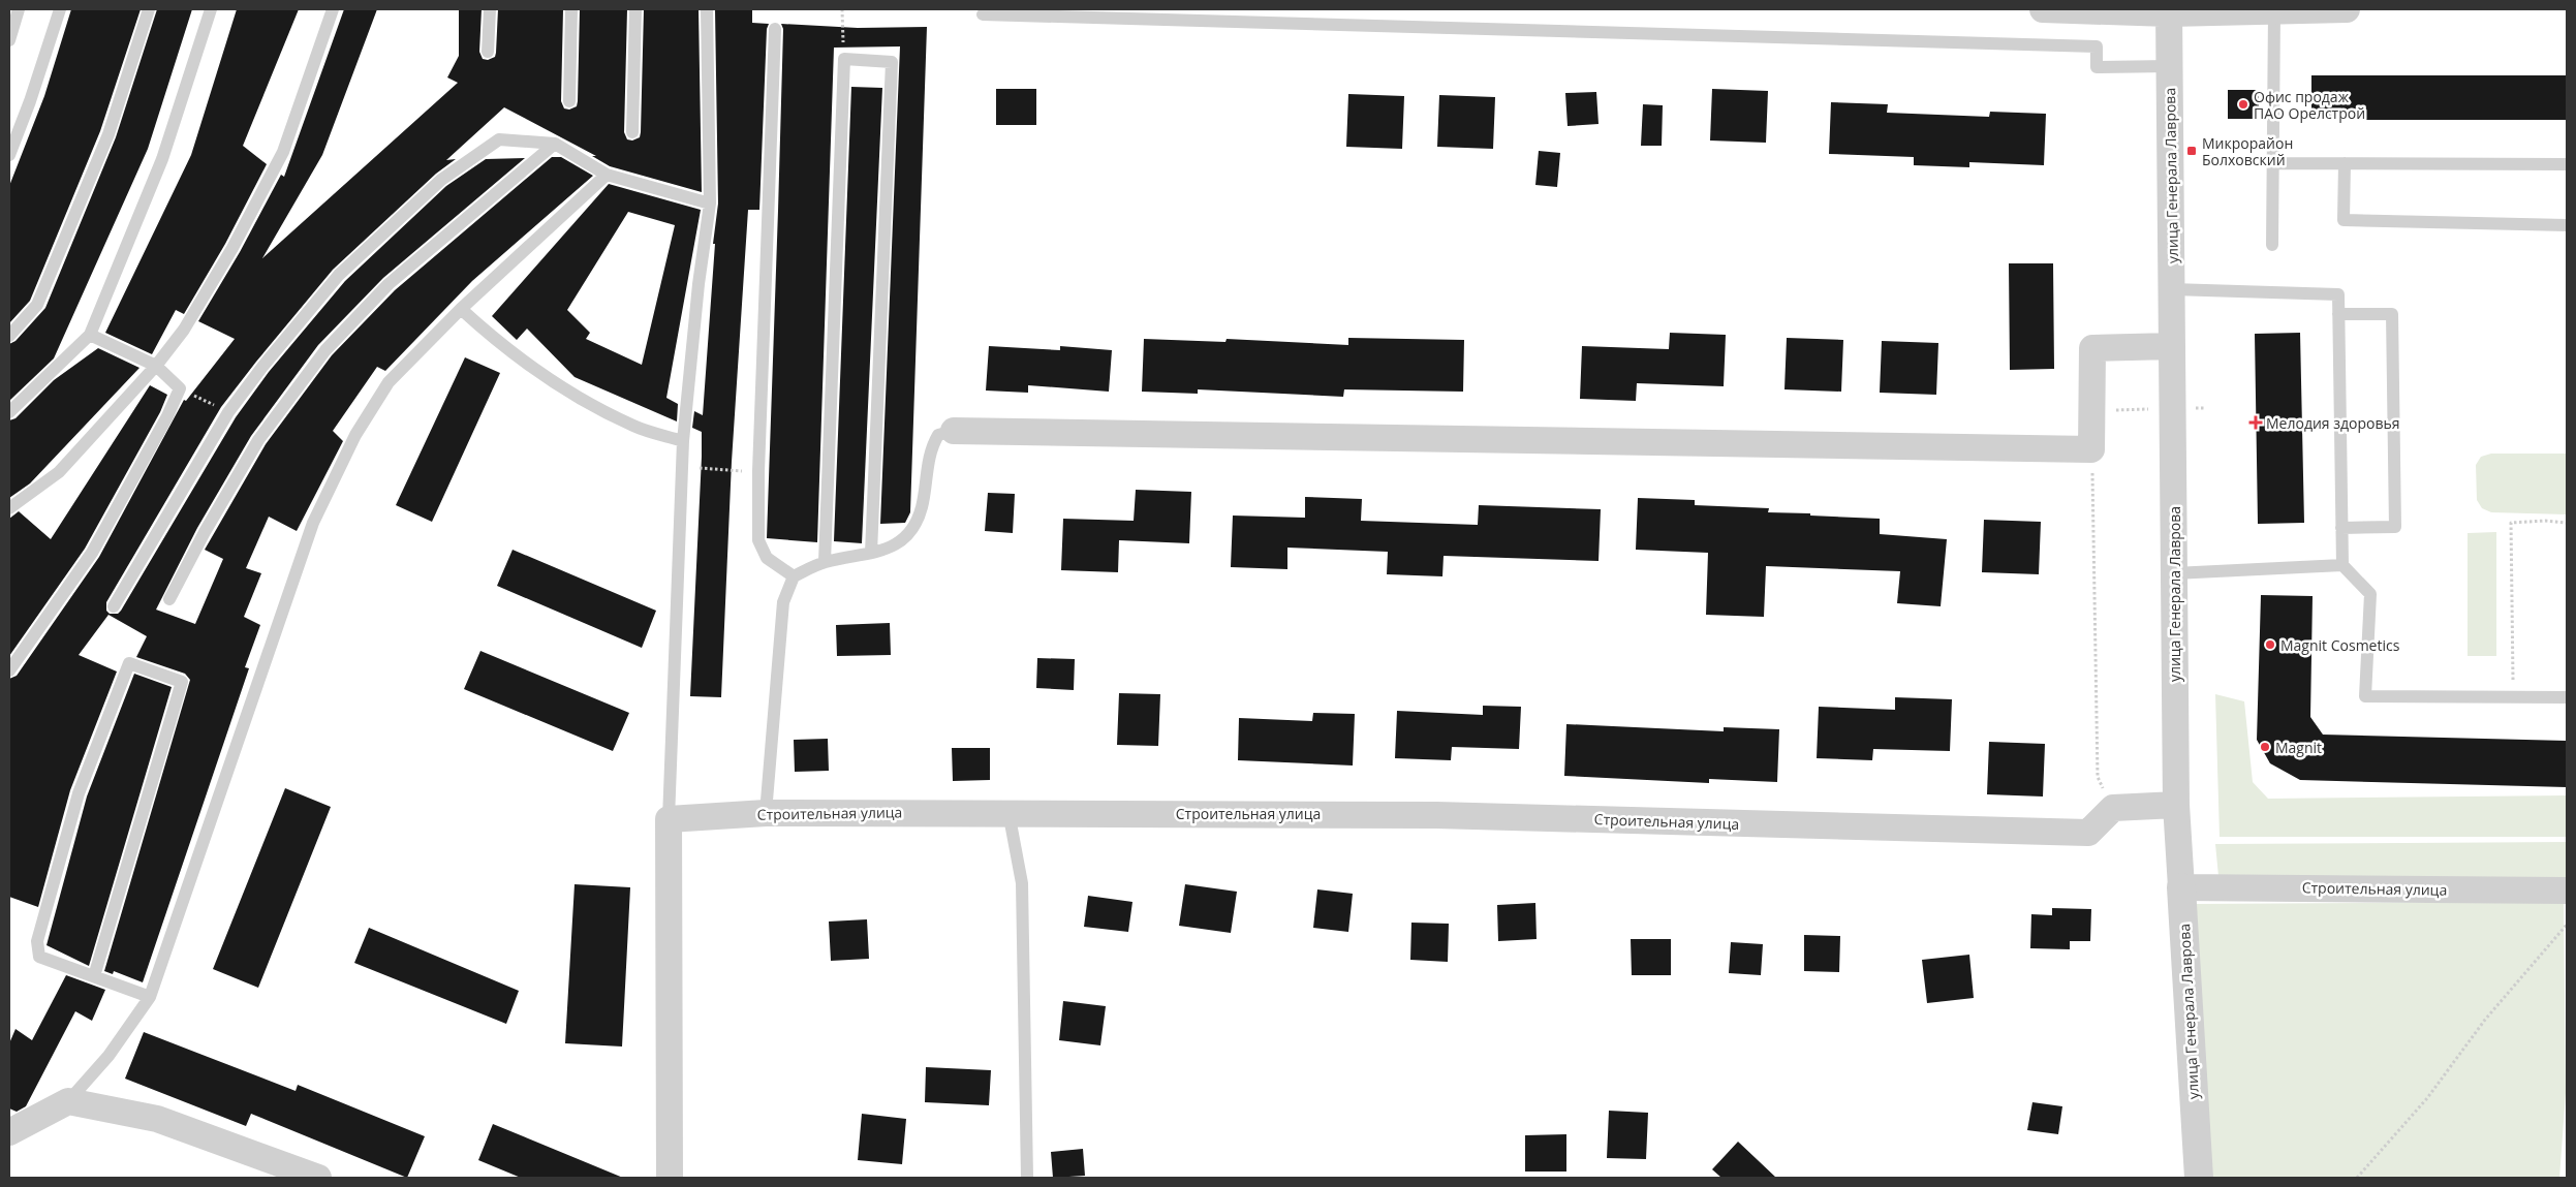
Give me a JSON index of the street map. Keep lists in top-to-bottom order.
{
  "streets": {
    "street": ["улица Генерала Лаврова", "Строительная улица"]
  },
  "crossings": [
    ["улица Генерала Лаврова", "Строительная улица"]
  ],
  "places": {
    "other": ["Офис продаж ПАО Орелстрой", "Magnit Cosmetics", "Magnit"],
    "transit": ["Микрорайон Болховский"],
    "health": ["Мелодия здоровья"]
  }
}
